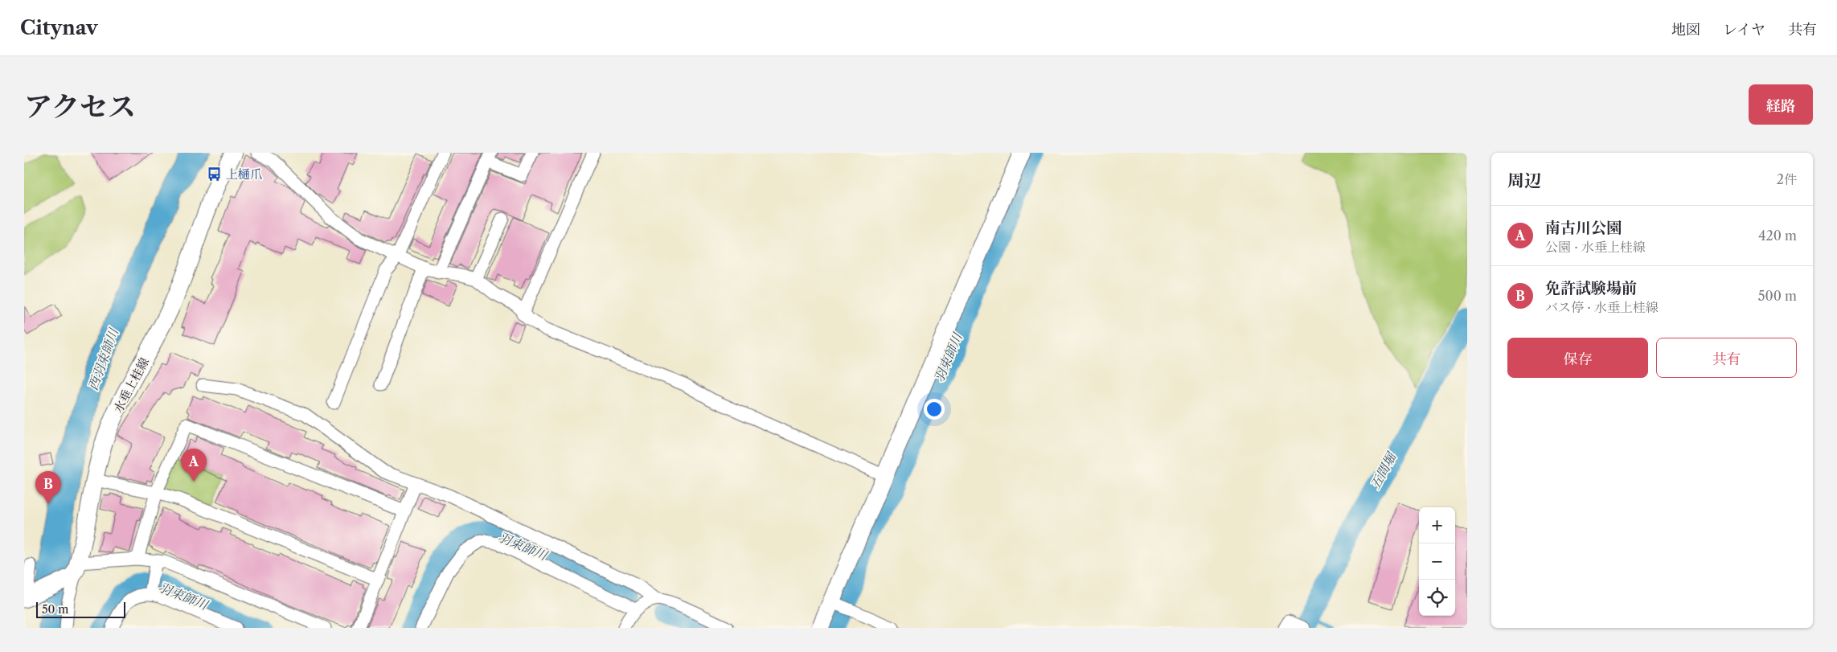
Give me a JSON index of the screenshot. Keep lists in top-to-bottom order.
{
  "streets": {
    "street": ["水垂上桂線"]
  },
  "water": ["羽束師川", "西羽束師川", "五間堀"],
  "places": {
    "bus stop": ["上樋爪"]
  },
  "scale_bar": "50 m",
  "page": {
    "header": "Citynav",
    "nav": ["地図", "レイヤ", "共有"],
    "title": "アクセス",
    "buttons": [
      "経路",
      ["保存", "共有"]
    ],
    "heading": ["周辺", "2件"],
    "list": [
      {
        "mark": "A",
        "name": "南古川公園",
        "note": "公園 · 水垂上桂線",
        "value": "420 m"
      },
      {
        "mark": "B",
        "name": "免許試験場前",
        "note": "バス停 · 水垂上桂線",
        "value": "500 m"
      }
    ],
    "pins": ["A", "B"],
    "map_buttons": ["+", "−"],
    "scale": "50 m"
  }
}
